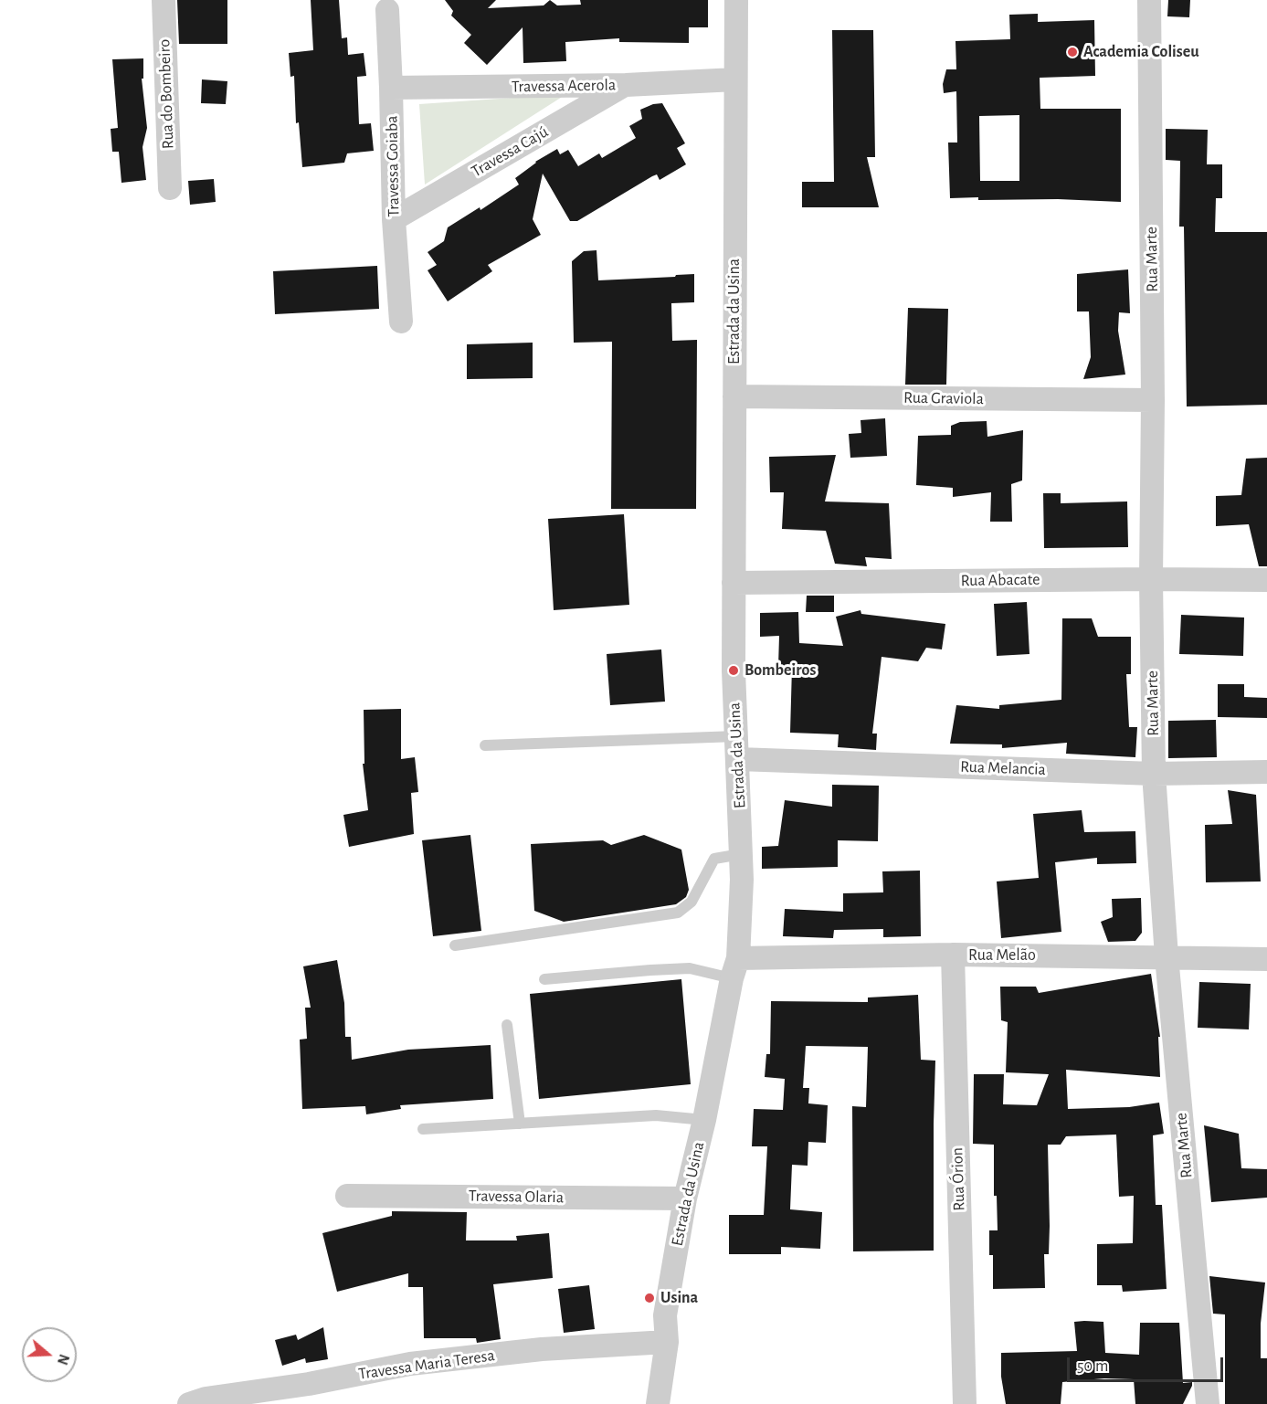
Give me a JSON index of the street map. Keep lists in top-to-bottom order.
{
  "streets": {
    "street": [
      "Travessa Acerola",
      "Rua do Bombeiro",
      "Travessa Cajú",
      "Travessa Goiaba",
      "Rua Marte",
      "Estrada da Usina",
      "Rua Graviola",
      "Rua Abacate",
      "Rua Melancia",
      "Rua Melão",
      "Rua Órion",
      "Travessa Olaria",
      "Travessa Maria Teresa"
    ]
  },
  "crossings": [
    ["Travessa Acerola", "Travessa Cajú"],
    ["Travessa Acerola", "Travessa Goiaba"],
    ["Travessa Acerola", "Estrada da Usina"],
    ["Travessa Cajú", "Travessa Goiaba"],
    ["Rua Marte", "Rua Graviola"],
    ["Rua Marte", "Rua Abacate"],
    ["Rua Marte", "Rua Melancia"],
    ["Rua Marte", "Rua Melão"],
    ["Estrada da Usina", "Rua Graviola"],
    ["Estrada da Usina", "Rua Abacate"],
    ["Estrada da Usina", "Rua Melancia"],
    ["Estrada da Usina", "Rua Melão"],
    ["Estrada da Usina", "Travessa Olaria"],
    ["Estrada da Usina", "Travessa Maria Teresa"],
    ["Rua Melão", "Rua Órion"]
  ],
  "places": ["Academia Coliseu", "Bombeiros", "Usina"],
  "scale_bar": "50 m",
  "north": "right"
}
